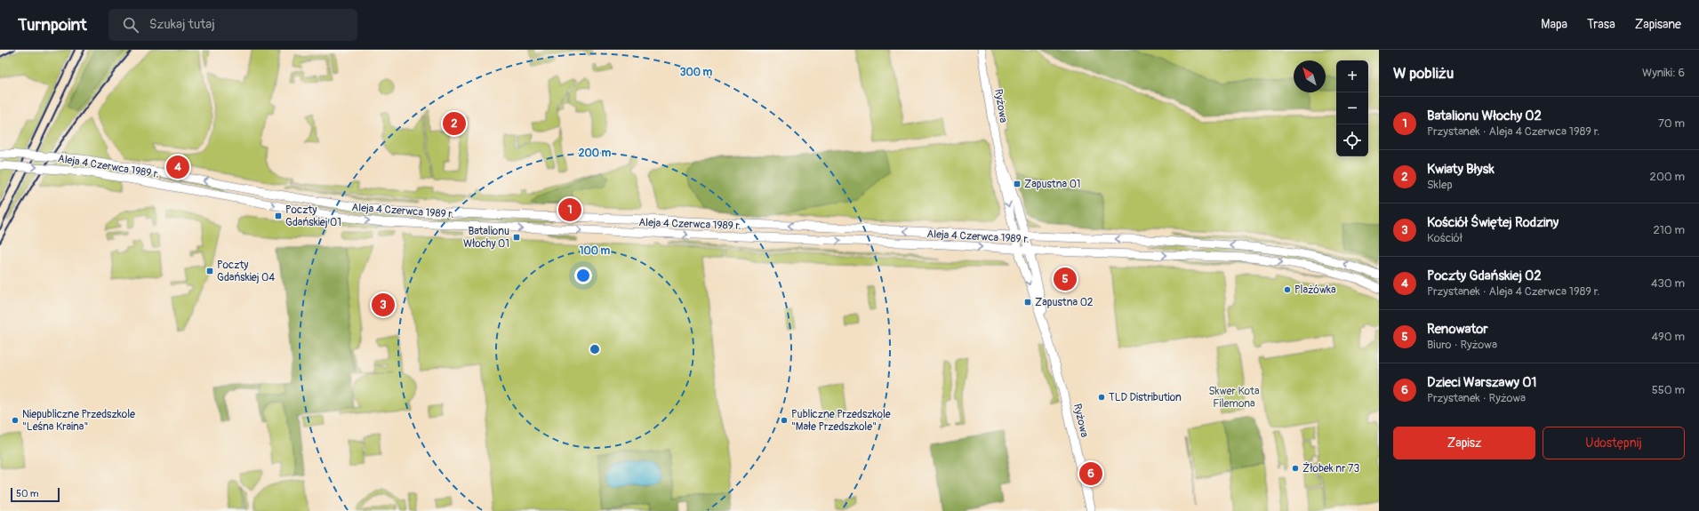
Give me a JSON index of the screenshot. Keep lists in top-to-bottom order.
{
  "streets": {
    "main road": ["Ryżowa", "Aleja 4 Czerwca 1989 r."]
  },
  "crossings": [
    ["Ryżowa", "Aleja 4 Czerwca 1989 r."]
  ],
  "parks": ["Skwer Kota Filemona"],
  "places": {
    "transit": [
      "Zapustna 01",
      "Poczty Gdańskiej 01",
      "Batalionu Włochy 01",
      "Poczty Gdańskiej 04",
      "Zapustna 02"
    ],
    "other": [
      "Plażówka",
      "TLD Distribution",
      "Niepubliczne Przedszkole \"Leśna Kraina\"",
      "Publiczne Przedszkole \"Małe Przedszkole\"",
      "Żłobek nr 73"
    ]
  },
  "scale_bar": "50 m",
  "north": "top left",
  "page": {
    "header": "Turnpoint",
    "search": "Szukaj tutaj",
    "nav": ["Mapa", "Trasa", "Zapisane"],
    "heading": ["W pobliżu", "Wyniki: 6"],
    "map_buttons": ["+", "−"],
    "list": [
      {
        "mark": "1",
        "name": "Batalionu Włochy 02",
        "note": "Przystanek · Aleja 4 Czerwca 1989 r.",
        "value": "70 m"
      },
      {
        "mark": "2",
        "name": "Kwiaty Błysk",
        "note": "Sklep",
        "value": "200 m"
      },
      {
        "mark": "3",
        "name": "Kościół Świętej Rodziny",
        "note": "Kościół",
        "value": "210 m"
      },
      {
        "mark": "4",
        "name": "Poczty Gdańskiej 02",
        "note": "Przystanek · Aleja 4 Czerwca 1989 r.",
        "value": "430 m"
      },
      {
        "mark": "5",
        "name": "Renowator",
        "note": "Biuro · Ryżowa",
        "value": "490 m"
      },
      {
        "mark": "6",
        "name": "Dzieci Warszawy 01",
        "note": "Przystanek · Ryżowa",
        "value": "550 m"
      }
    ],
    "pins": [
      "2",
      "4",
      "1",
      "5",
      "3",
      "6"
    ],
    "buttons": ["Zapisz", "Udostępnij"],
    "scale": "50 m"
  },
  "rings": ["300 m", "200 m", "100 m"]
}
